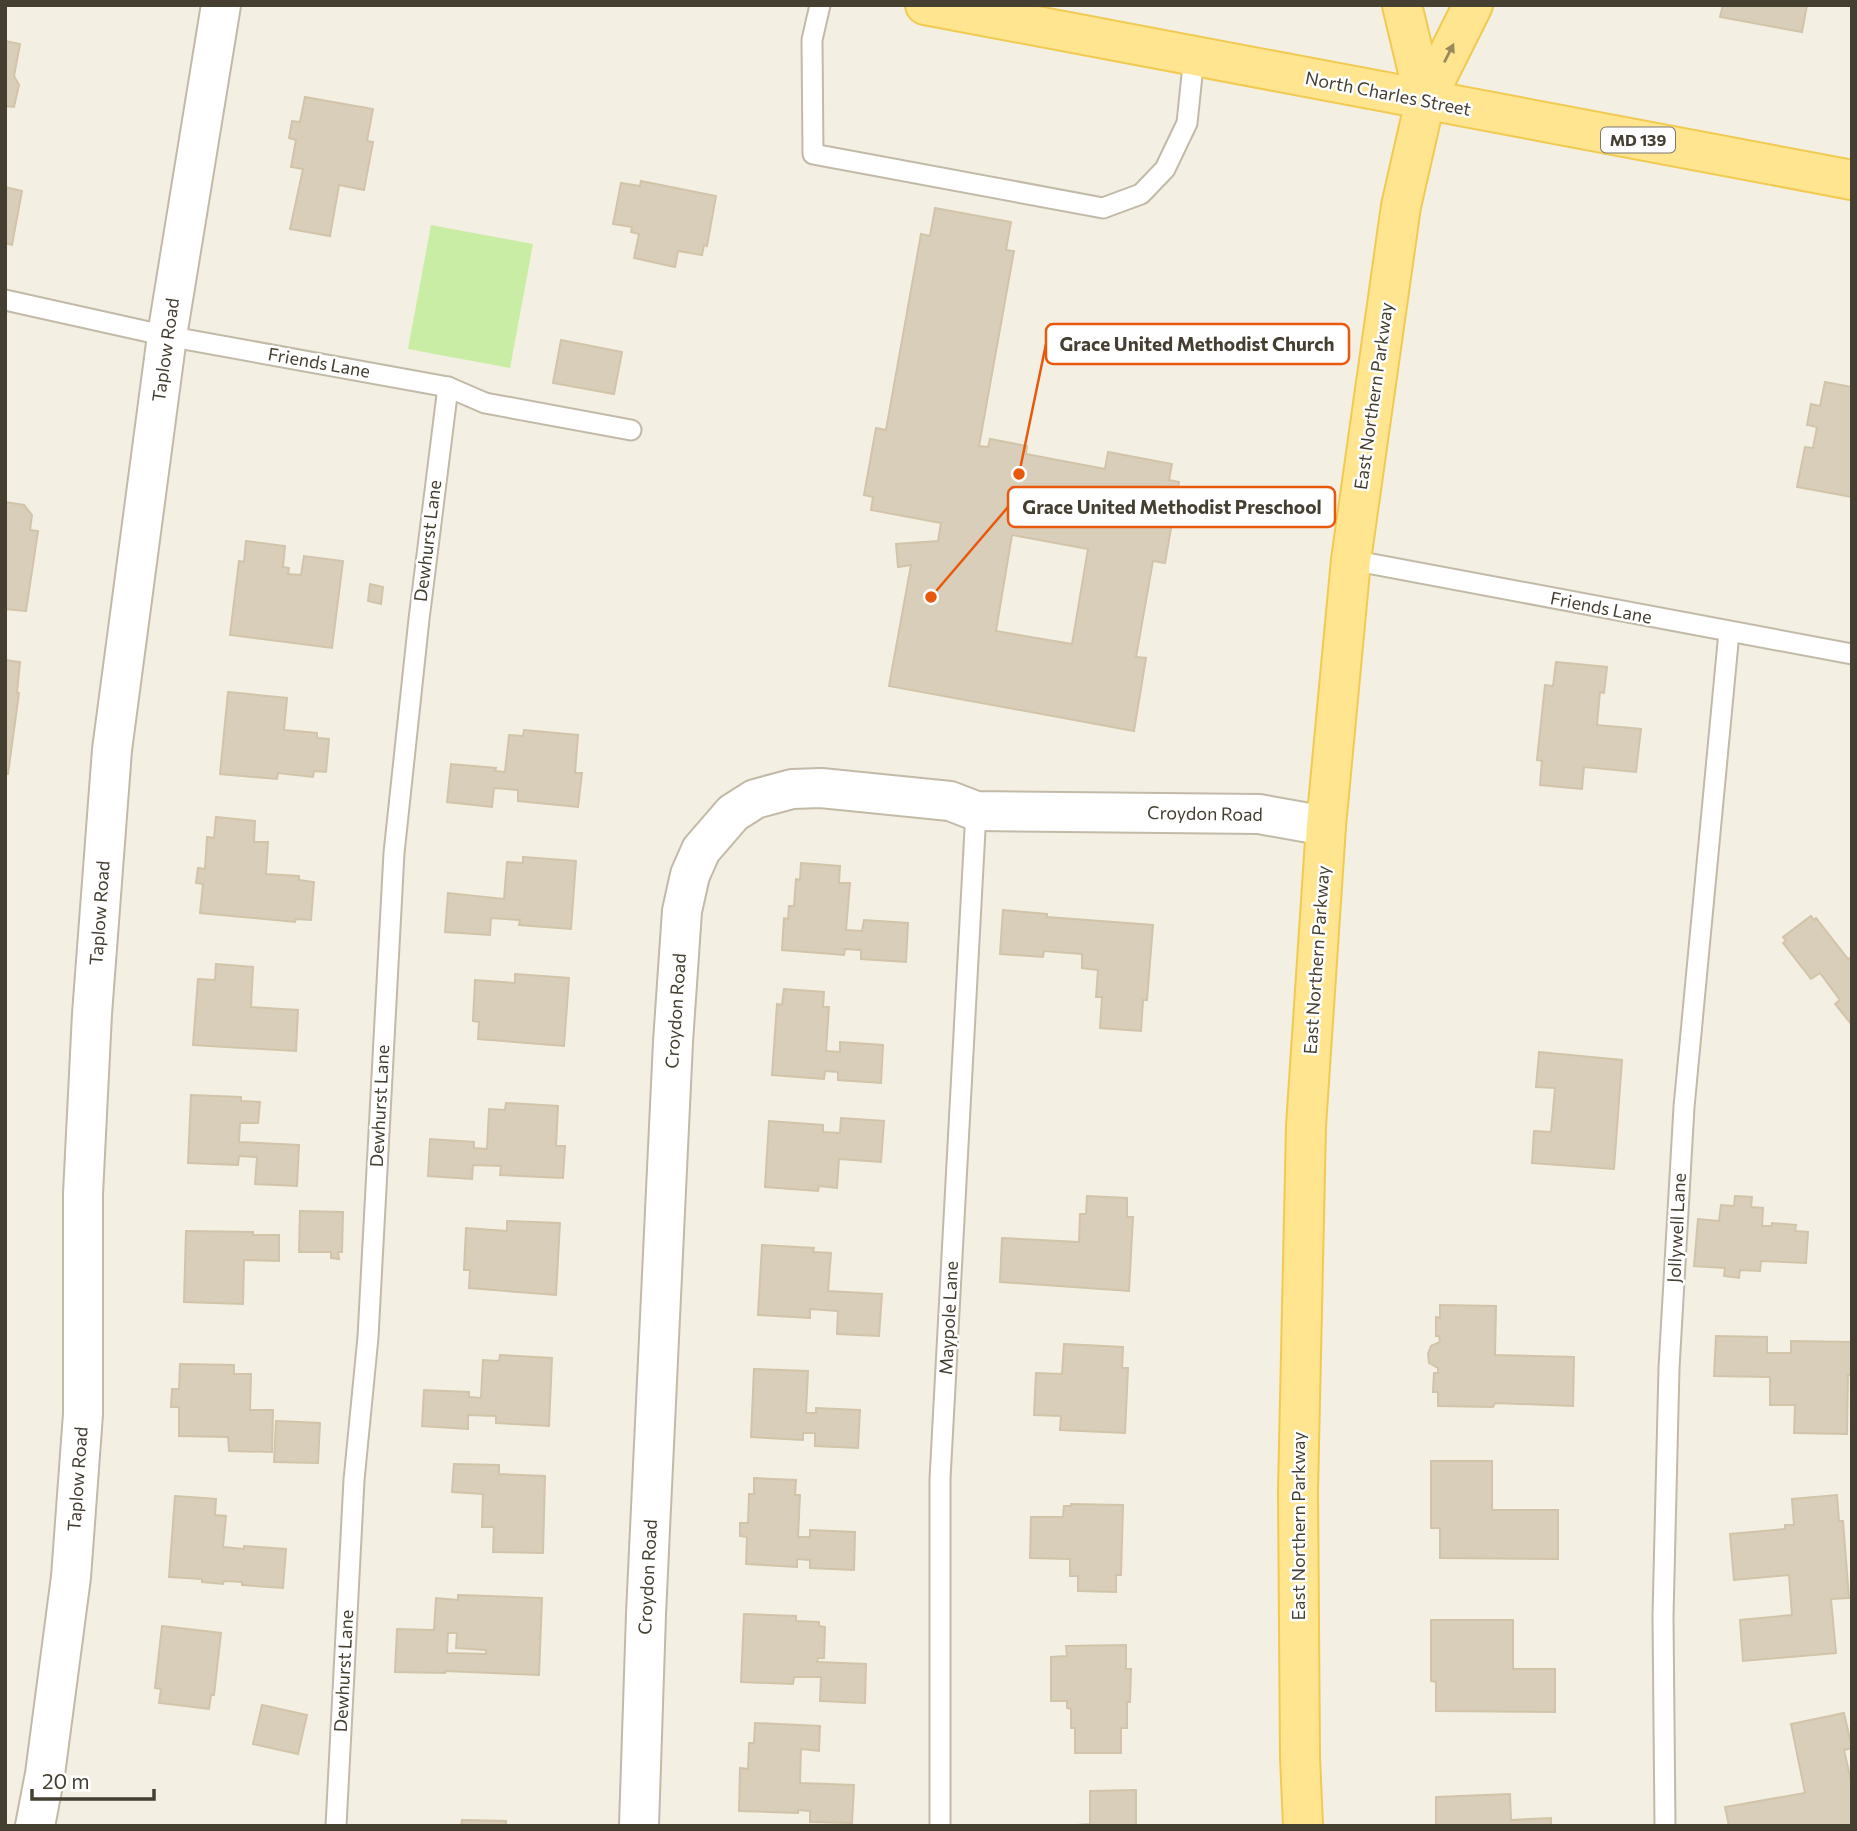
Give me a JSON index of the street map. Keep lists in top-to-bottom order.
{
  "streets": {
    "main road": ["North Charles Street", "MD 139", "East Northern Parkway"],
    "street": ["Taplow Road", "Croydon Road"],
    "lane": [
      "Friends Lane",
      "Dewhurst Lane",
      "Jollywell Lane",
      "Maypole Lane"
    ]
  },
  "crossings": [
    ["North Charles Street", "East Northern Parkway"],
    ["Taplow Road", "Friends Lane"],
    ["Friends Lane", "East Northern Parkway"],
    ["Friends Lane", "Dewhurst Lane"],
    ["Friends Lane", "Jollywell Lane"],
    ["East Northern Parkway", "Croydon Road"],
    ["Croydon Road", "Maypole Lane"]
  ],
  "places": ["Grace United Methodist Church", "Grace United Methodist Preschool"],
  "scale_bar": "20 m"
}
